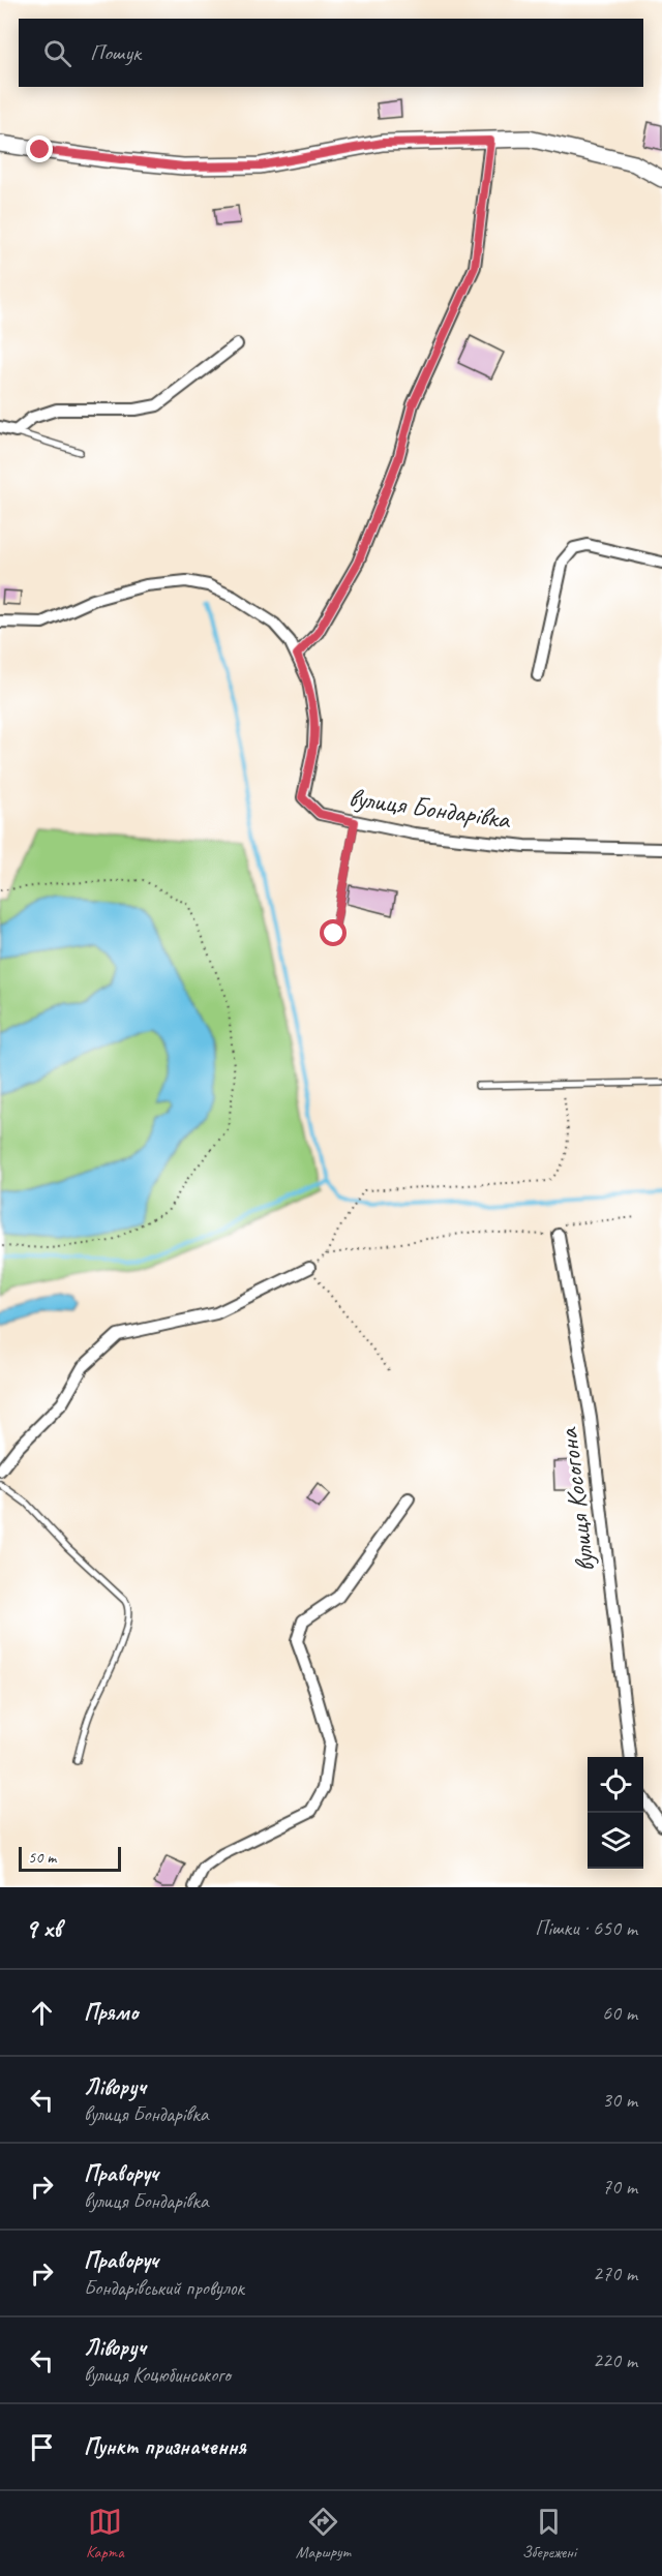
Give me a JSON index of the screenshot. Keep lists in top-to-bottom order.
{
  "streets": {
    "street": ["вулиця Бондарівка", "вулиця Косогона"]
  },
  "scale_bar": "50 m",
  "page": {
    "search": "Пошук",
    "scale": "50 m",
    "heading": ["9 хв", "Пішки · 650 m"],
    "list": [
      ["Прямо", "60 m"],
      ["Ліворуч", "вулиця Бондарівка", "30 m"],
      ["Праворуч", "вулиця Бондарівка", "70 m"],
      ["Праворуч", "Бондарівський провулок", "270 m"],
      ["Ліворуч", "вулиця Коцюбинського", "220 m"],
      "Пункт призначення"
    ],
    "nav": ["Карта", "Маршрут", "Збережені"]
  }
}
